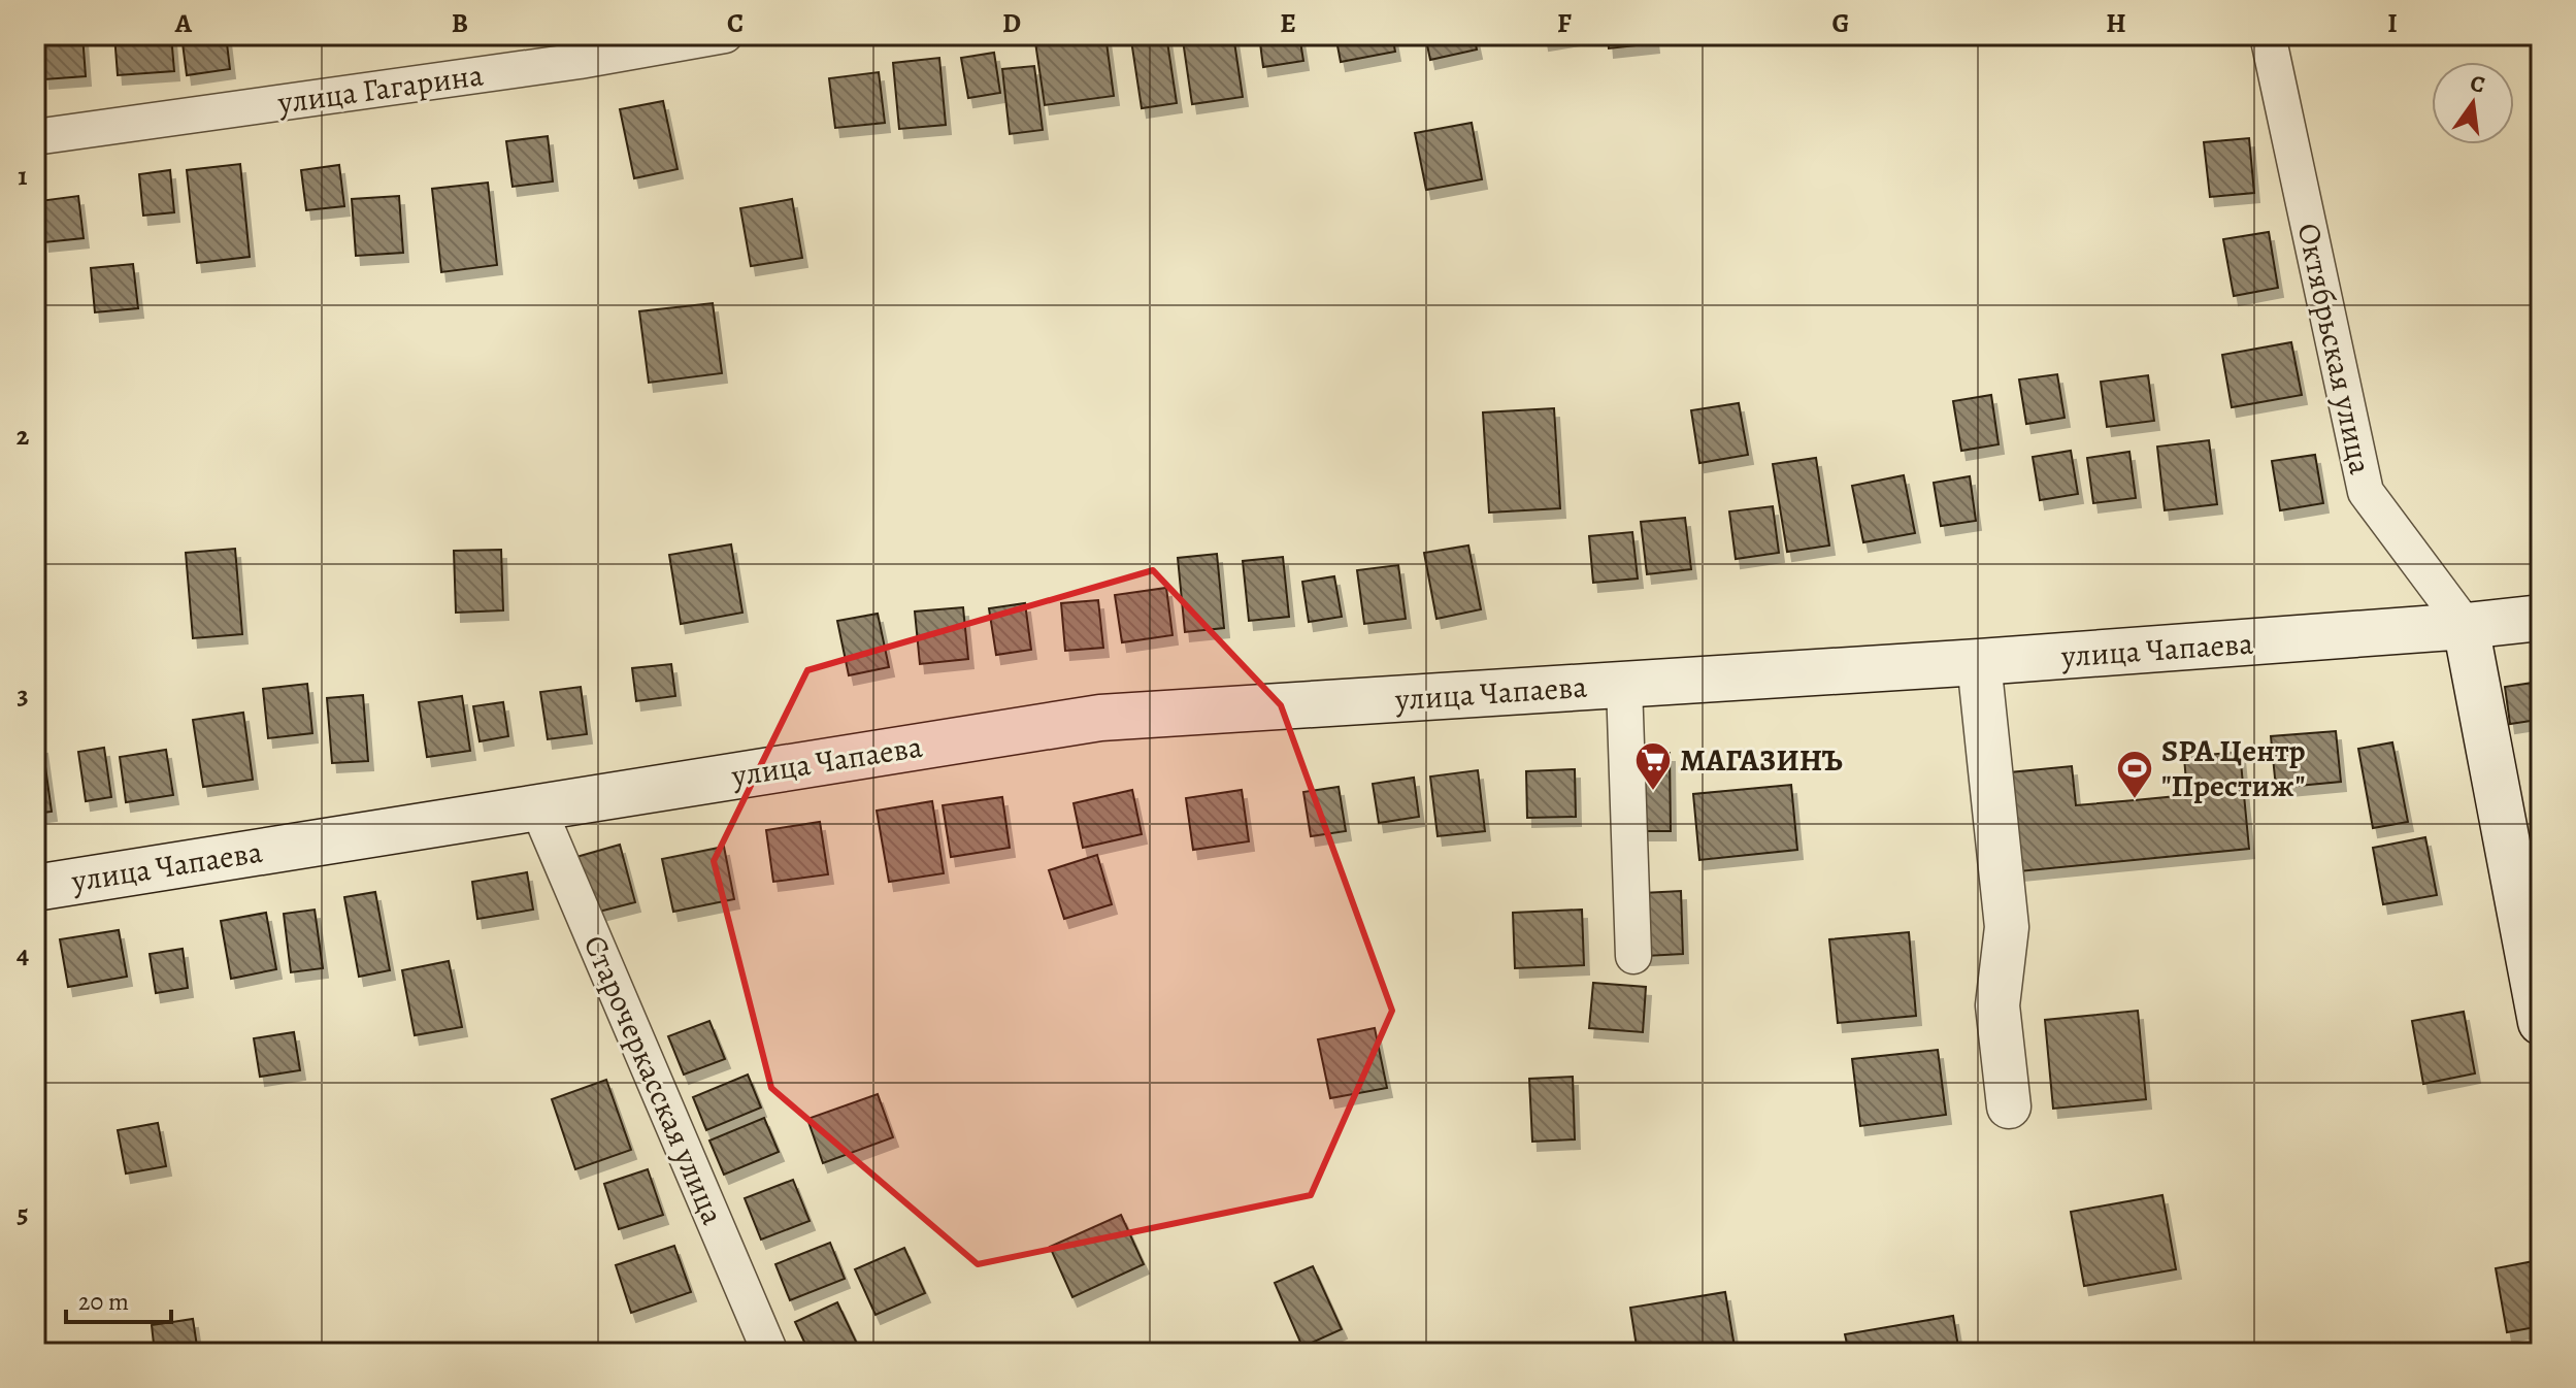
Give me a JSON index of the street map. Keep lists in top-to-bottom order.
{
  "streets": {
    "main road": ["Октябрьская улица", "улица Чапаева"],
    "street": ["улица Гагарина", "Старочеркасская улица"]
  },
  "crossings": [
    ["Октябрьская улица", "улица Чапаева"],
    ["улица Чапаева", "Старочеркасская улица"]
  ],
  "places": {
    "supermarket": ["МАГАЗИНЪ"],
    "sports": ["SPA Центр \"Престиж\""]
  },
  "scale_bar": "20 m",
  "north": "top",
  "grid": {
    "columns": [
      "A",
      "B",
      "C",
      "D",
      "E",
      "F",
      "G",
      "H",
      "I"
    ],
    "rows": [
      "1",
      "2",
      "3",
      "4",
      "5"
    ]
  }
}
